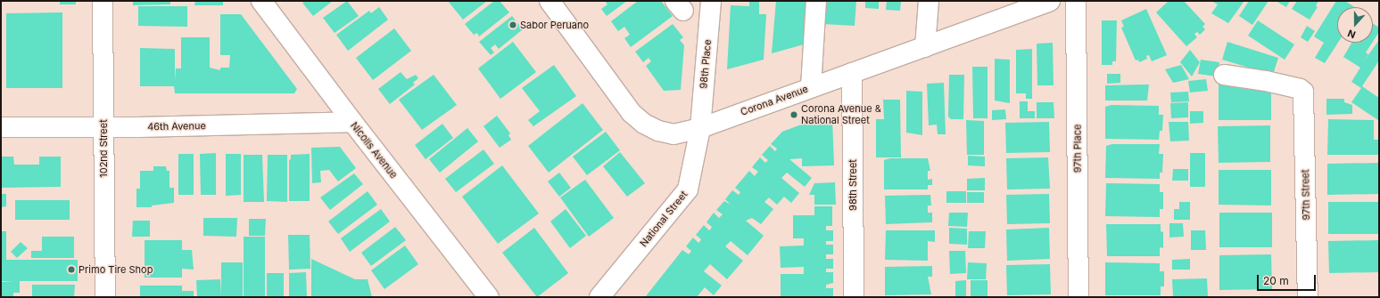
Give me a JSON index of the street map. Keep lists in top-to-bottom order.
{
  "streets": {
    "street": [
      "98th Place",
      "Corona Avenue",
      "46th Avenue",
      "102nd Street",
      "97th Place",
      "Nicolls Avenue",
      "98th Street",
      "97th Street",
      "National Street"
    ]
  },
  "crossings": [
    ["98th Place", "Corona Avenue"],
    ["98th Place", "National Street"],
    ["Corona Avenue", "98th Street"],
    ["Corona Avenue", "National Street"],
    ["46th Avenue", "102nd Street"],
    ["46th Avenue", "Nicolls Avenue"]
  ],
  "places": ["Sabor Peruano", "Corona Avenue & National Street", "Primo Tire Shop"],
  "scale_bar": "20 m",
  "north": "bottom"
}
